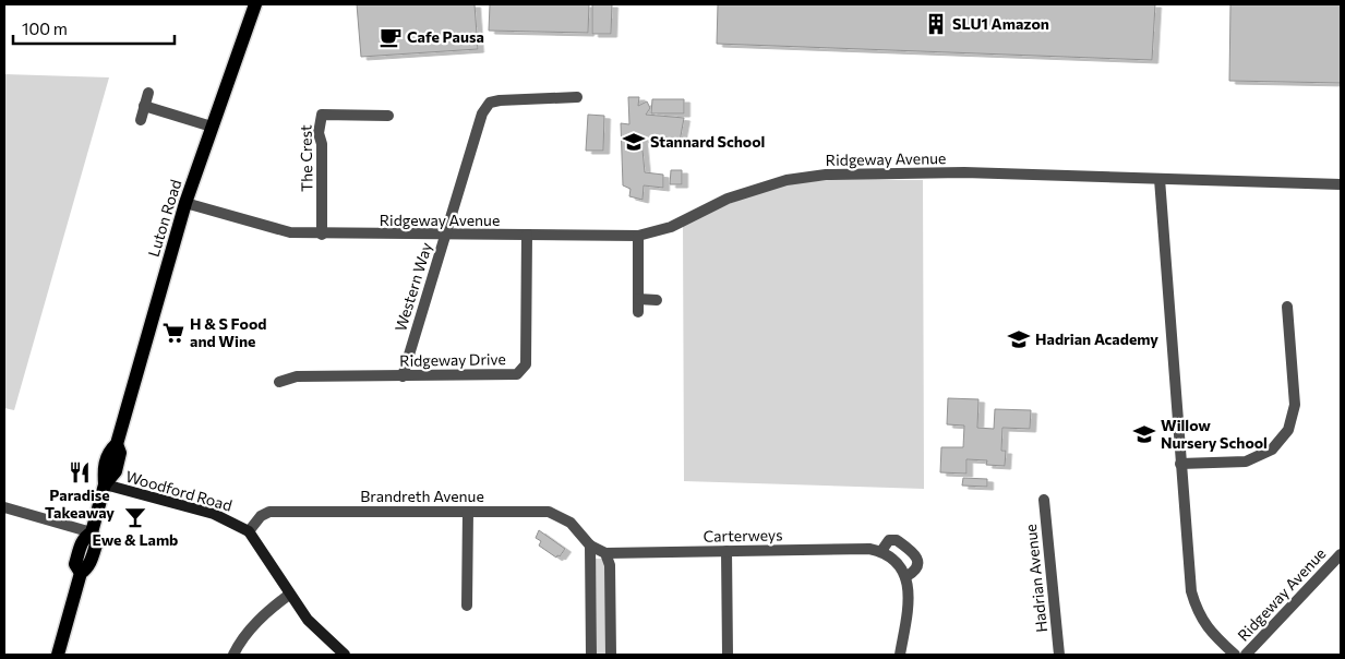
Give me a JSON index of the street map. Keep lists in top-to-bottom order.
{
  "streets": {
    "main road": ["Luton Road"],
    "street": [
      "The Crest",
      "Ridgeway Avenue",
      "Western Way",
      "Ridgeway Drive",
      "Woodford Road",
      "Brandreth Avenue",
      "Carterweys",
      "Hadrian Avenue"
    ]
  },
  "crossings": [
    ["The Crest", "Ridgeway Avenue"],
    ["Ridgeway Avenue", "Luton Road"],
    ["Ridgeway Avenue", "Western Way"],
    ["Ridgeway Avenue", "Ridgeway Drive"],
    ["Luton Road", "Woodford Road"],
    ["Western Way", "Ridgeway Drive"],
    ["Woodford Road", "Brandreth Avenue"]
  ],
  "places": {
    "building": ["SLU1 Amazon"],
    "cafe": ["Cafe Pausa"],
    "school or university": ["Stannard School", "Hadrian Academy", "Willow Nursery School"],
    "supermarket": ["H & S Food and Wine"],
    "restaurant": ["Paradise Takeaway"],
    "bar": ["Ewe & Lamb"]
  },
  "scale_bar": "100 m"
}
